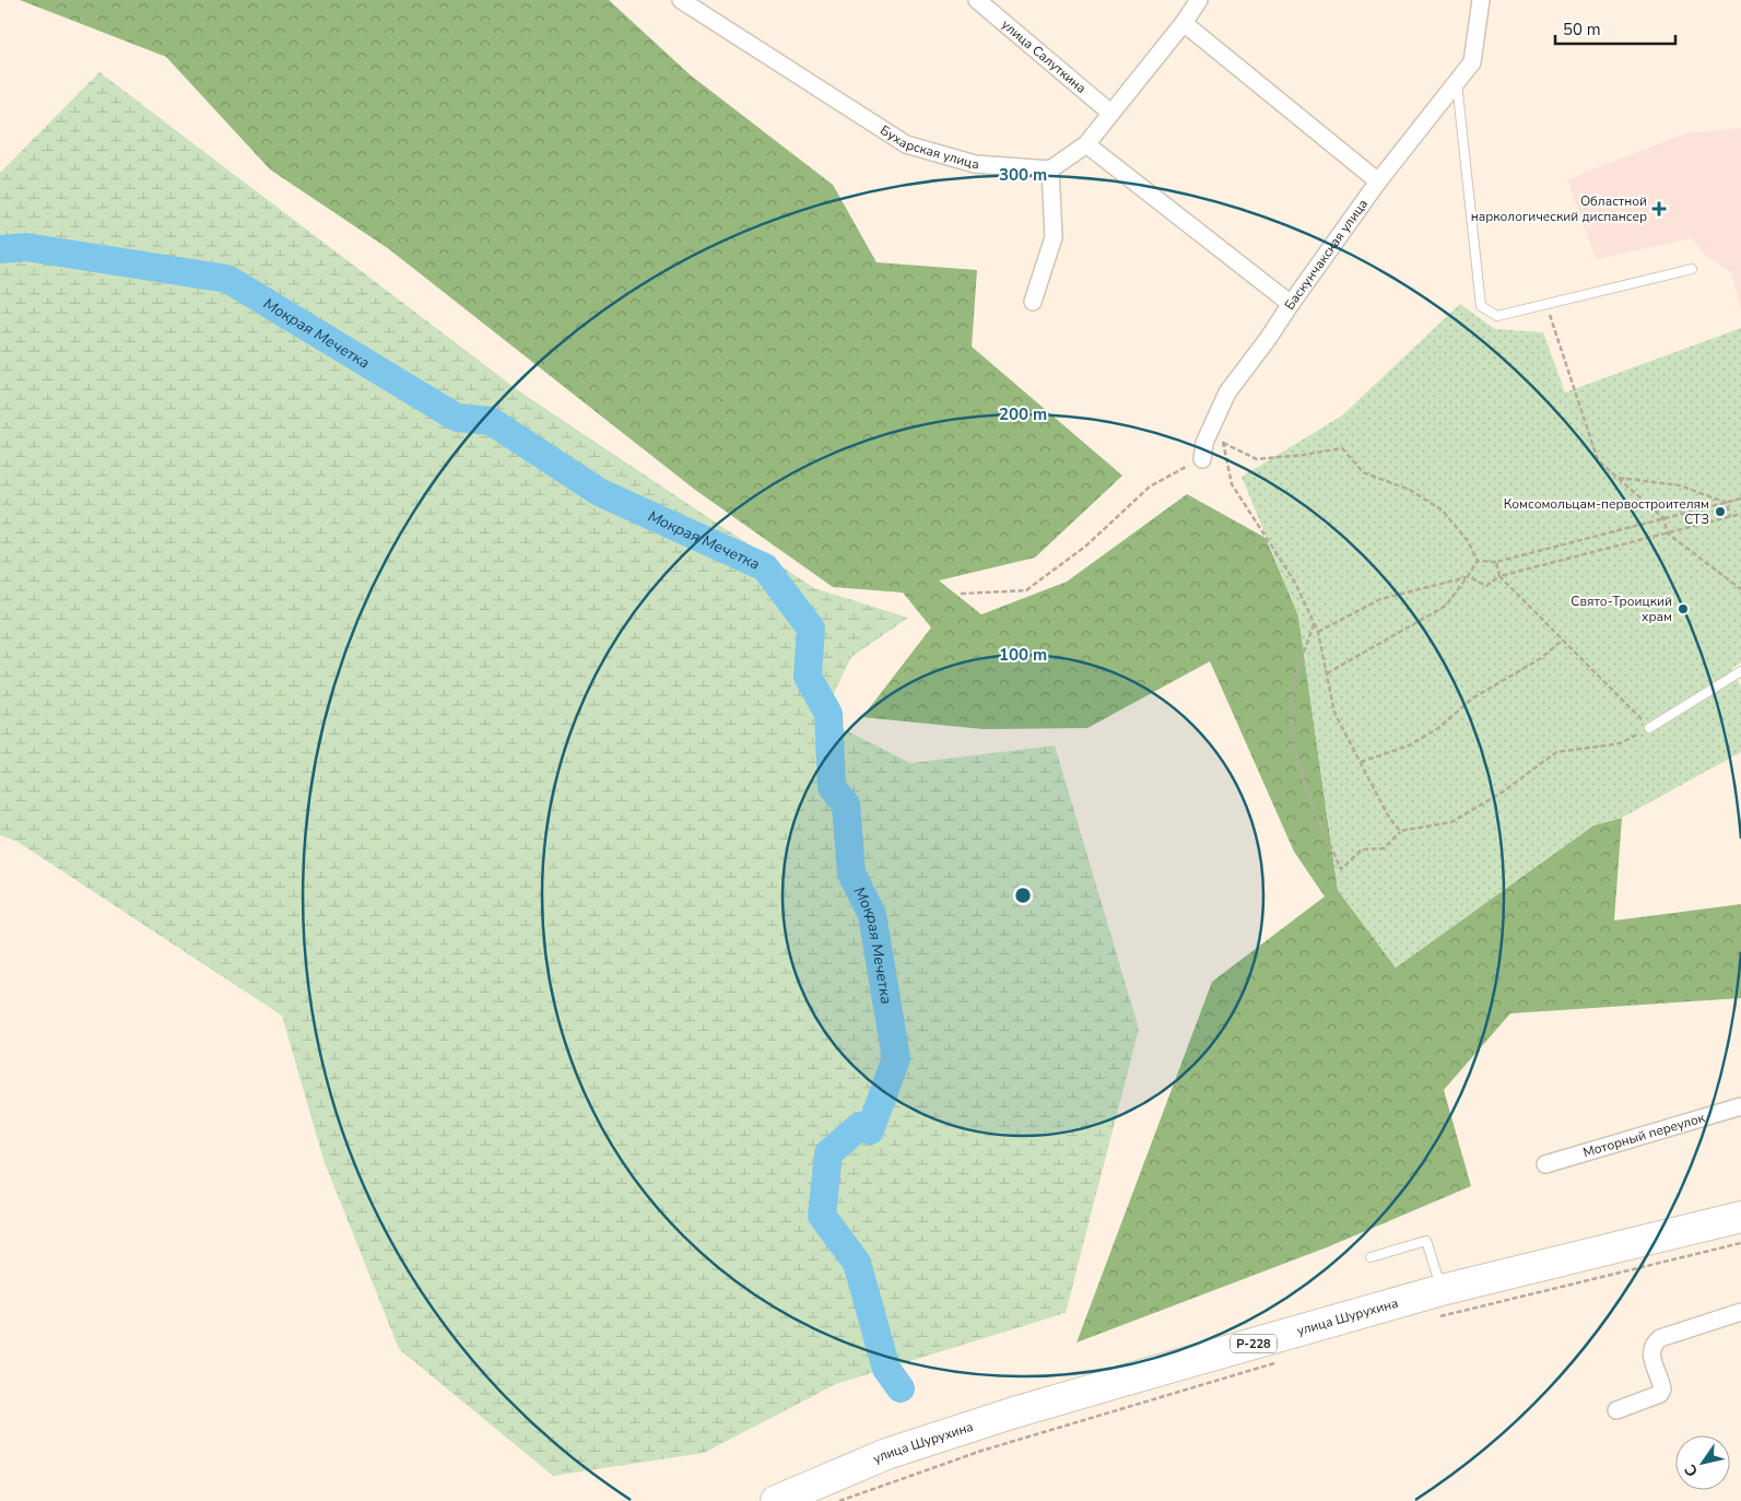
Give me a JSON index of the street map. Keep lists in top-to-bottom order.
{
  "streets": {
    "highway": ["улица Шурухина", "Р-228"],
    "street": [
      "улица Салуткина",
      "Бухарская улица",
      "Баскунчакская улица",
      "Моторный переулок"
    ]
  },
  "water": ["Мокрая Мечетка"],
  "places": {
    "health": ["Областной наркологический диспансер"],
    "other": ["Комсомольцам-первостроителям СТЗ", "Свято-Троицкий храм"]
  },
  "scale_bar": "50 m",
  "north": "bottom left",
  "rings": ["300 m", "200 m", "100 m"]
}
